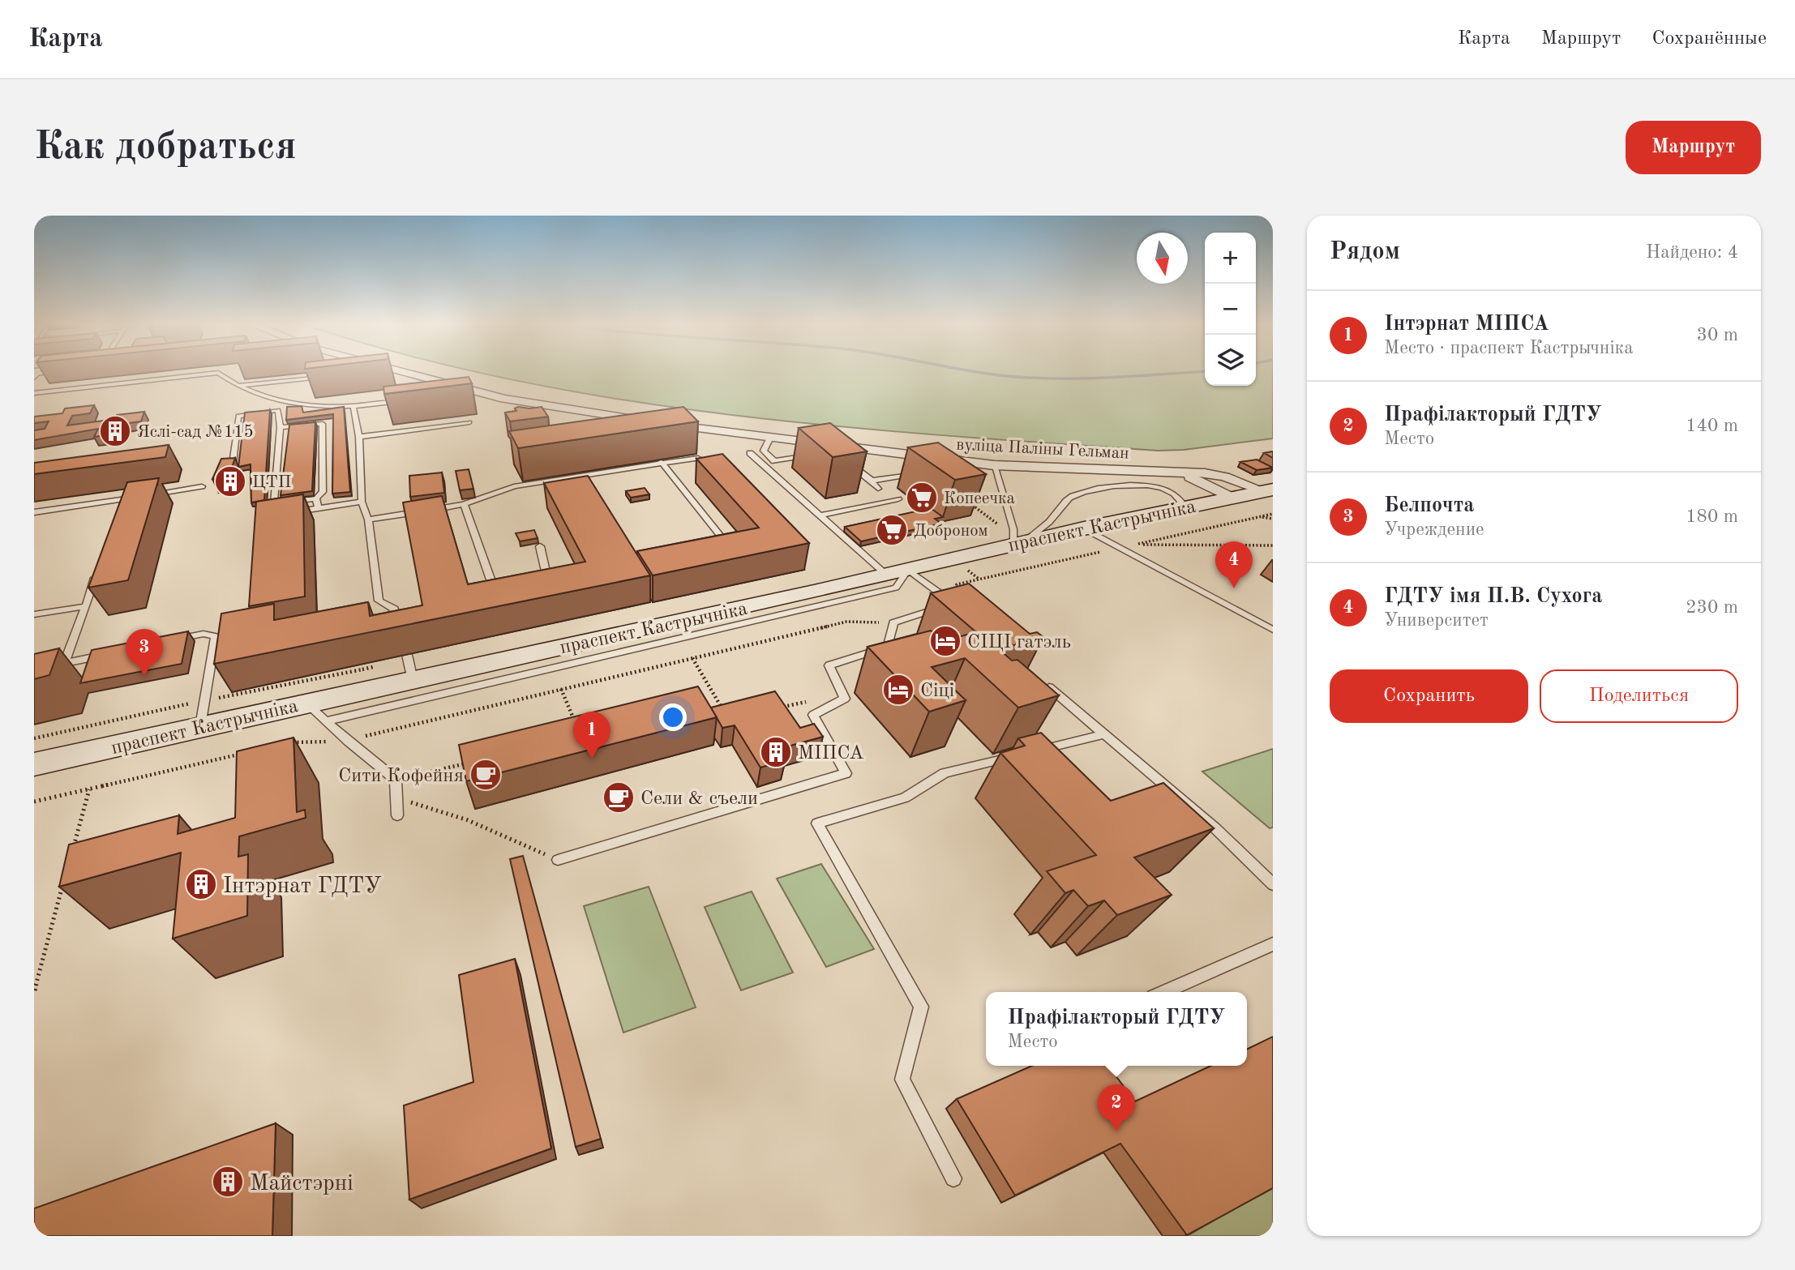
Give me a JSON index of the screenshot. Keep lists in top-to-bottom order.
{
  "streets": {
    "main road": ["праспект Кастрычніка"],
    "street": ["вуліца Паліны Гельман"]
  },
  "crossings": [
    ["вуліца Паліны Гельман", "праспект Кастрычніка"]
  ],
  "places": {
    "building": [
      "Яслі-сад №115",
      "ЦТП",
      "МІПСА",
      "Інтэрнат ГДТУ",
      "Майстэрні"
    ],
    "supermarket": ["Копеечка", "Доброном"],
    "hotel": ["СІЦІ гатэль", "Сіці"],
    "cafe": ["Сити Кофейня", "Сели & съели"]
  },
  "north": "bottom",
  "page": {
    "header": "Карта",
    "nav": ["Карта", "Маршрут", "Сохранённые"],
    "buttons": [
      "Маршрут",
      ["Сохранить", "Поделиться"]
    ],
    "title": "Как добраться",
    "heading": ["Рядом", "Найдено: 4"],
    "map_buttons": ["+", "−"],
    "list": [
      {
        "mark": "1",
        "name": "Інтэрнат МІПСА",
        "note": "Место · праспект Кастрычніка",
        "value": "30 m"
      },
      {
        "mark": "2",
        "name": "Прафілакторый ГДТУ",
        "note": "Место",
        "value": "140 m"
      },
      {
        "mark": "3",
        "name": "Белпочта",
        "note": "Учреждение",
        "value": "180 m"
      },
      {
        "mark": "4",
        "name": "ГДТУ імя П.В. Сухога",
        "note": "Университет",
        "value": "230 m"
      }
    ],
    "pins": [
      "4",
      "3",
      "1",
      "2"
    ],
    "popup": ["Прафілакторый ГДТУ", "Место"]
  }
}
